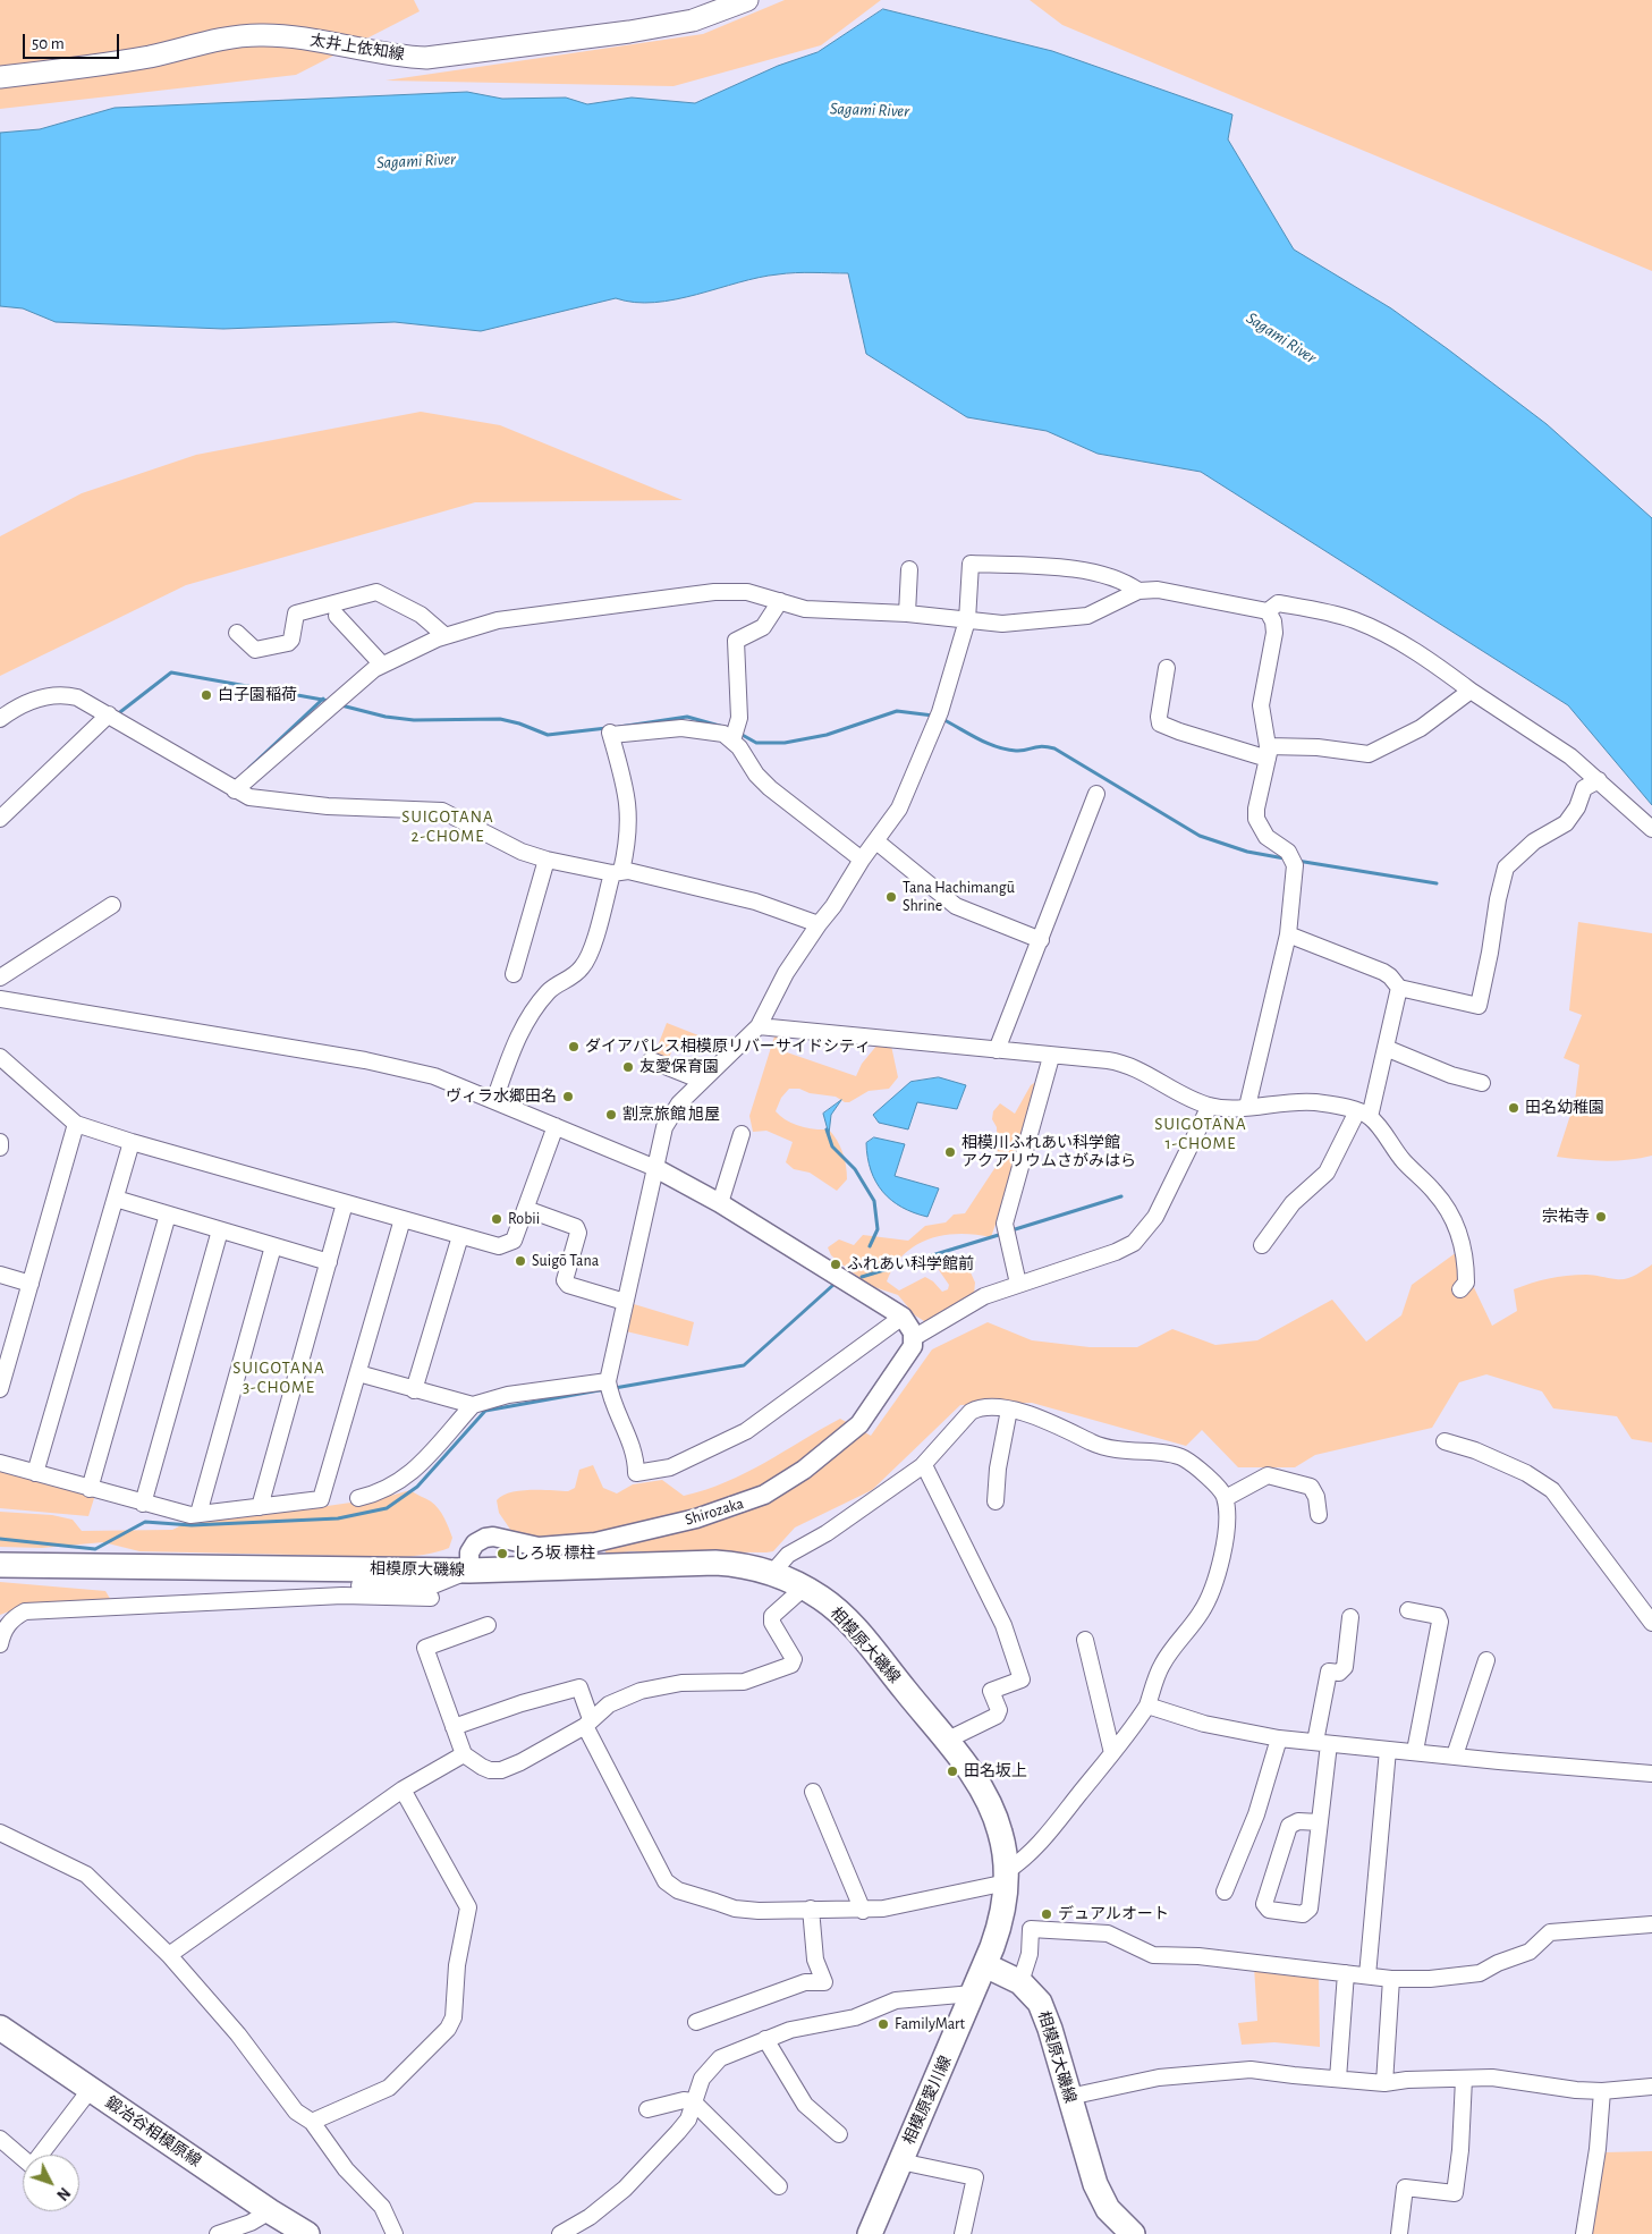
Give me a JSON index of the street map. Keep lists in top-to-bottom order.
{
  "streets": {
    "main road": [
      "太井上依知線",
      "相模原大磯線",
      "相模原愛川線",
      "鍛冶谷相模原線"
    ],
    "street": ["Shirozaka"]
  },
  "crossings": [
    ["Shirozaka", "相模原大磯線"],
    ["相模原大磯線", "相模原愛川線"]
  ],
  "districts": ["SUIGOTANA 2-CHOME", "SUIGOTANA 1-CHOME", "SUIGOTANA 3-CHOME"],
  "water": ["Sagami River"],
  "places": [
    "白子園稲荷",
    "Tana Hachimangū Shrine",
    "ダイアパレス相模原リバーサイドシティ",
    "友愛保育園",
    "ヴィラ水郷田名",
    "田名幼稚園",
    "割烹旅館 旭屋",
    "相模川ふれあい科学館 アクアリウムさがみはら",
    "宗祐寺",
    "Robii",
    "Suigō Tana",
    "ふれあい科学館前",
    "しろ坂 標柱",
    "田名坂上",
    "デュアルオート",
    "FamilyMart"
  ],
  "scale_bar": "50 m",
  "north": "bottom right"
}
